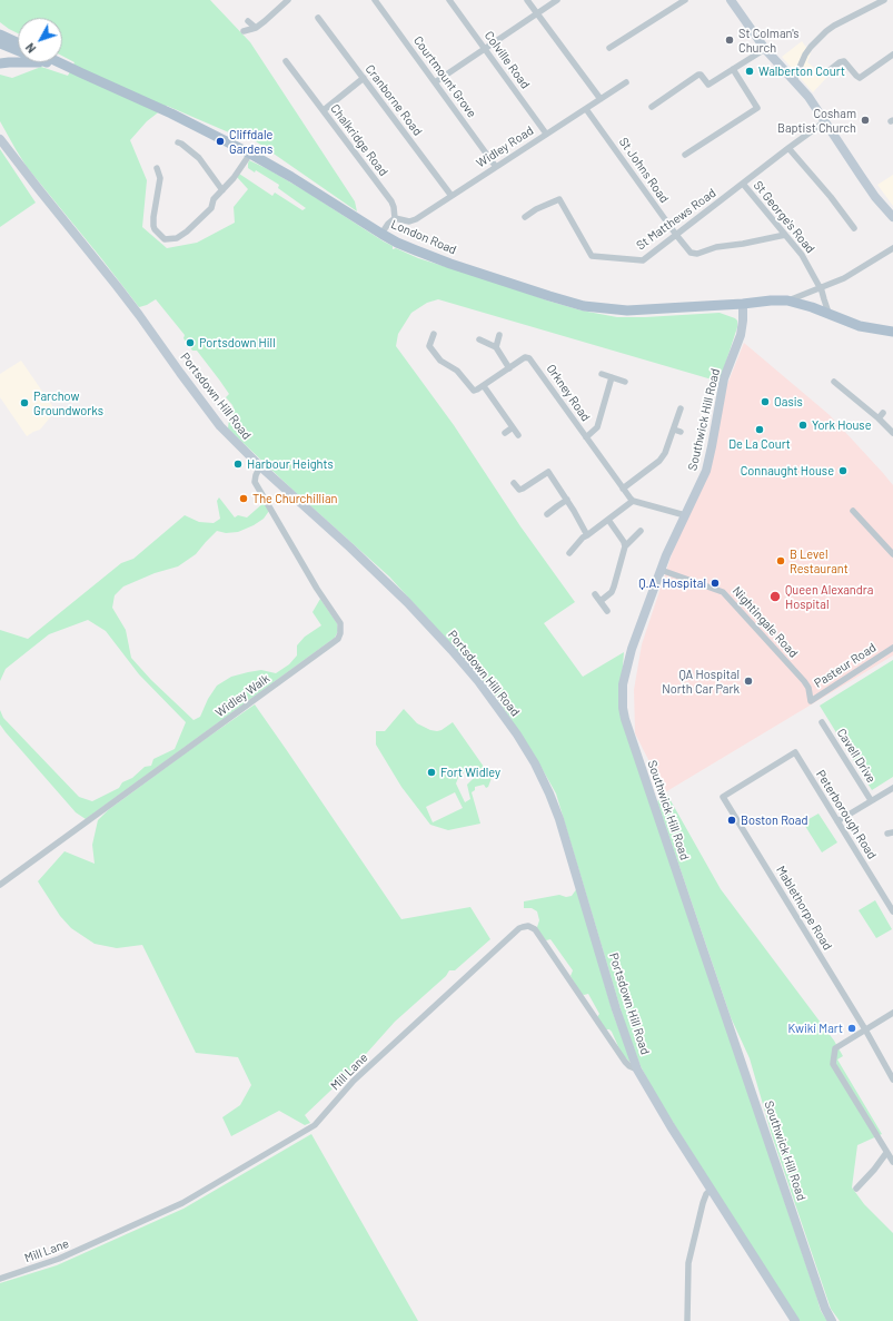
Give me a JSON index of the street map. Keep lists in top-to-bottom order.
{
  "streets": {
    "main road": ["London Road", "Portsdown Hill Road", "Southwick Hill Road"],
    "street": [
      "Colville Road",
      "Courtmount Grove",
      "Cranborne Road",
      "Chalkridge Road",
      "Widley Road",
      "St Johns Road",
      "St George's Road",
      "St Matthews Road",
      "Orkney Road",
      "Nightingale Road",
      "Pasteur Road",
      "Widley Walk",
      "Cavell Drive",
      "Peterborough Road",
      "Mablethorpe Road",
      "Mill Lane"
    ]
  },
  "crossings": [
    ["Colville Road", "Widley Road"],
    ["Courtmount Grove", "Widley Road"],
    ["Cranborne Road", "Widley Road"],
    ["Chalkridge Road", "Widley Road"],
    ["Widley Road", "St Johns Road"],
    ["St Johns Road", "St George's Road"],
    ["St Johns Road", "St Matthews Road"],
    ["St George's Road", "St Matthews Road"],
    ["St George's Road", "London Road"],
    ["London Road", "Southwick Hill Road"],
    ["Portsdown Hill Road", "Widley Walk"],
    ["Portsdown Hill Road", "Mill Lane"],
    ["Southwick Hill Road", "Nightingale Road"],
    ["Nightingale Road", "Pasteur Road"],
    ["Peterborough Road", "Mablethorpe Road"]
  ],
  "places": [
    "St Colman's Church",
    "Walberton Court",
    "Cosham Baptist Church",
    "Cliffdale Gardens",
    "Portsdown Hill",
    "Oasis",
    "Parchow Groundworks",
    "York House",
    "De La Court",
    "Harbour Heights",
    "Connaught House",
    "The Churchillian",
    "B Level Restaurant",
    "Q.A. Hospital",
    "Queen Alexandra Hospital",
    "QA Hospital North Car Park",
    "Fort Widley",
    "Boston Road",
    "Kwiki Mart"
  ],
  "north": "bottom left"
}
